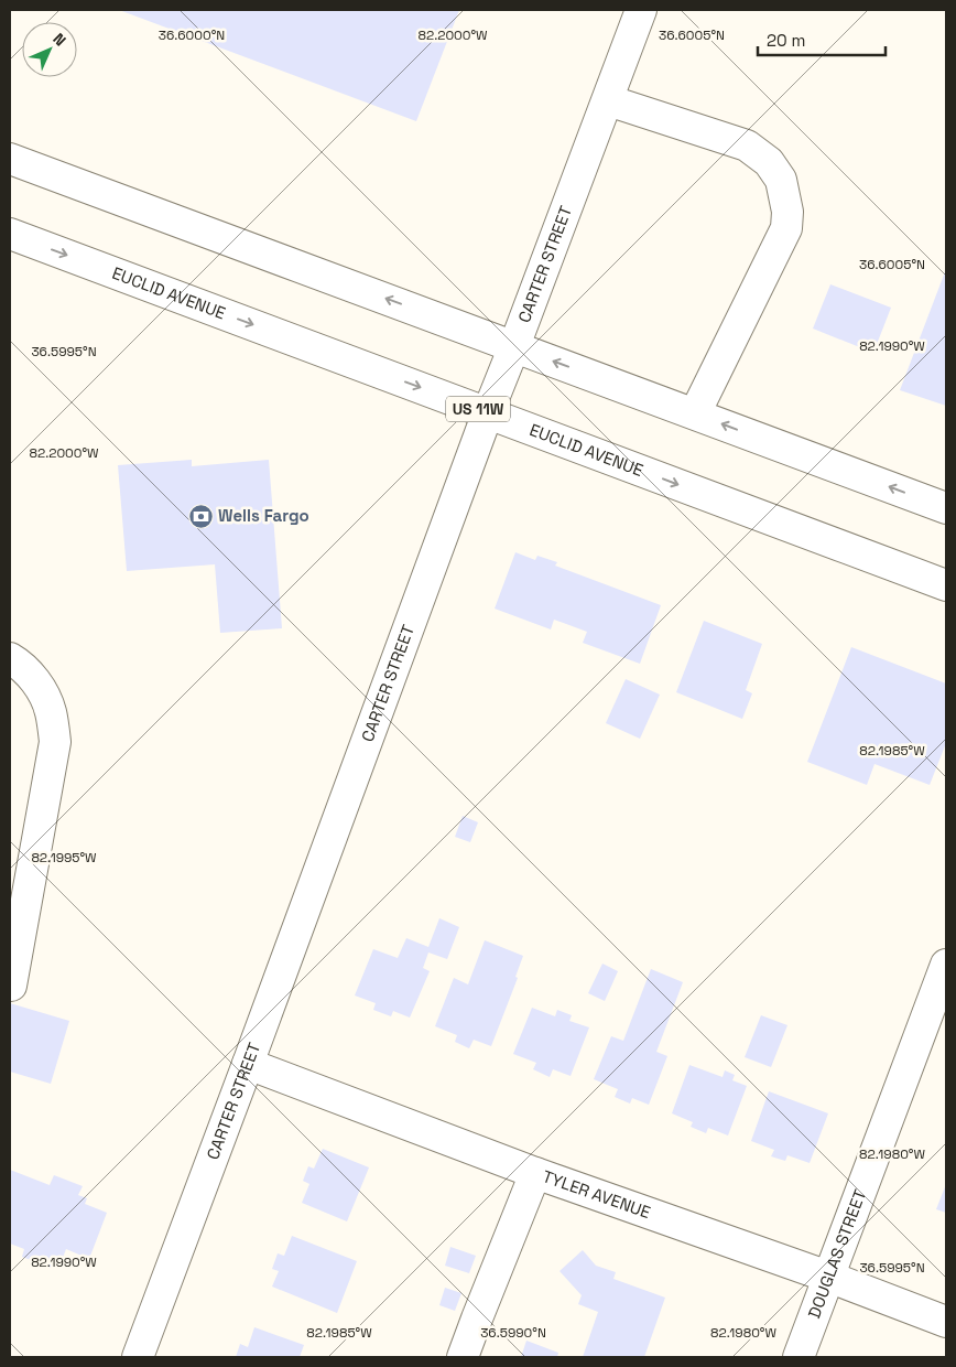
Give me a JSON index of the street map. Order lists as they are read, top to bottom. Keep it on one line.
{"streets":{"main road":["CARTER STREET","EUCLID AVENUE","US 11W","TYLER AVENUE","DOUGLAS STREET"]},"crossings":[["CARTER STREET","EUCLID AVENUE"],["CARTER STREET","TYLER AVENUE"],["TYLER AVENUE","DOUGLAS STREET"]],"places":{"bank":["Wells Fargo"]},"scale_bar":"20 m","north":"top right","coordinates":["36.6000°N","82.2000°W","36.6005°N","82.1990°W","36.5995°N","82.1985°W","82.1995°W","82.1980°W","36.5990°N"]}
